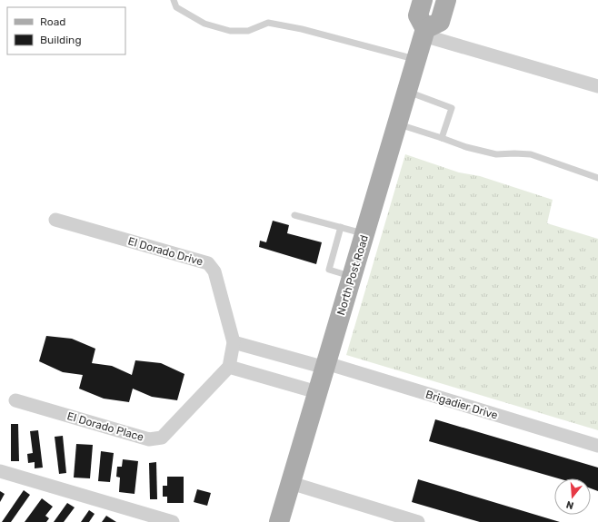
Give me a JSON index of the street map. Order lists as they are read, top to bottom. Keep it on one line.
{"streets":{"main road":["North Post Road"],"street":["El Dorado Drive","Brigadier Drive","El Dorado Place"]},"crossings":[["North Post Road","Brigadier Drive"]],"legend":["Road","Building"],"north":"bottom"}
